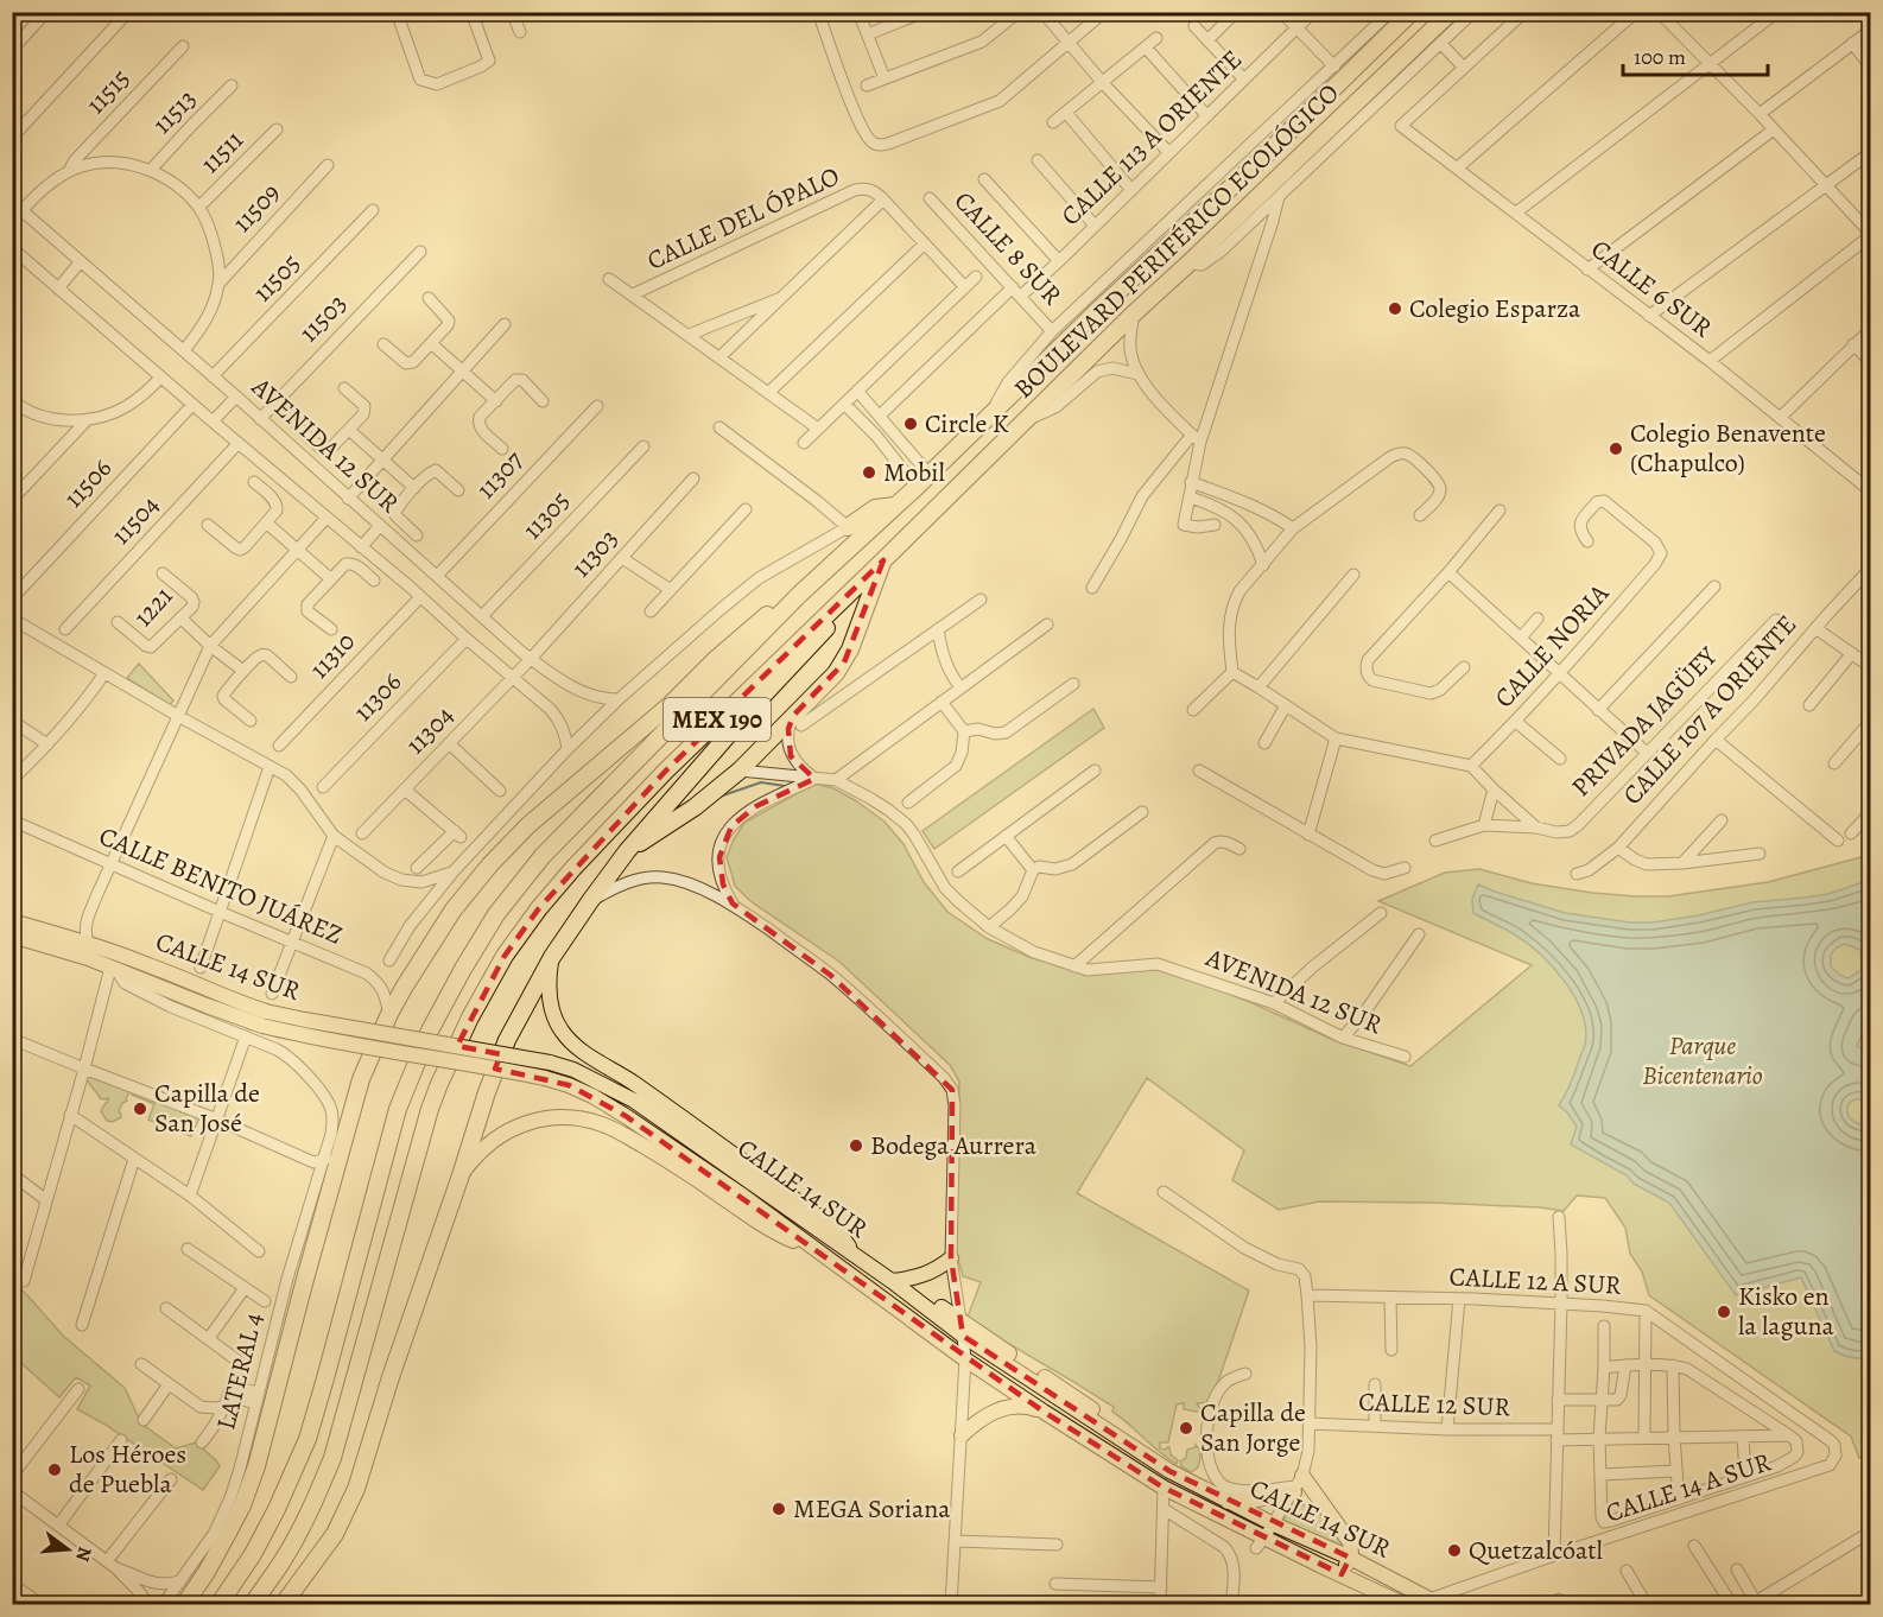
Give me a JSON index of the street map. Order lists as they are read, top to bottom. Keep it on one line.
{"streets":{"highway":["BOULEVARD PERIFÉRICO ECOLÓGICO","MEX 190"],"main road":["CALLE 14 SUR"],"street":["11515","11513","CALLE 113 A ORIENTE","11511","11509","CALLE DEL ÓPALO","CALLE 8 SUR","11505","CALLE 6 SUR","11503","AVENIDA 12 SUR","11307","11506","11305","11504","11303","1221","CALLE NORIA","11310","11306","CALLE 107 A ORIENTE","PRIVADA JAGÜEY","11304","CALLE BENITO JUÁREZ","CALLE 12 A SUR","LATERAL 4","CALLE 12 SUR","CALLE 14 A SUR"]},"crossings":[["CALLE 113 A ORIENTE","CALLE 8 SUR"],["11505","AVENIDA 12 SUR"],["11503","AVENIDA 12 SUR"],["AVENIDA 12 SUR","11307"],["AVENIDA 12 SUR","11506"],["AVENIDA 12 SUR","11305"],["AVENIDA 12 SUR","11504"],["AVENIDA 12 SUR","11303"],["AVENIDA 12 SUR","11310"],["AVENIDA 12 SUR","11306"],["AVENIDA 12 SUR","11304"],["11303","11304"],["CALLE 14 SUR","CALLE 14 A SUR"],["CALLE 12 A SUR","CALLE 14 A SUR"]],"parks":["Parque Bicentenario"],"places":["Colegio Esparza","Circle K","Colegio Benavente (Chapulco)","Mobil","Capilla de San José","Bodega Aurrera","Kisko en la laguna","Capilla de San Jorge","Los Héroes de Puebla","MEGA Soriana","Quetzalcóatl"],"scale_bar":"100 m","north":"right"}
